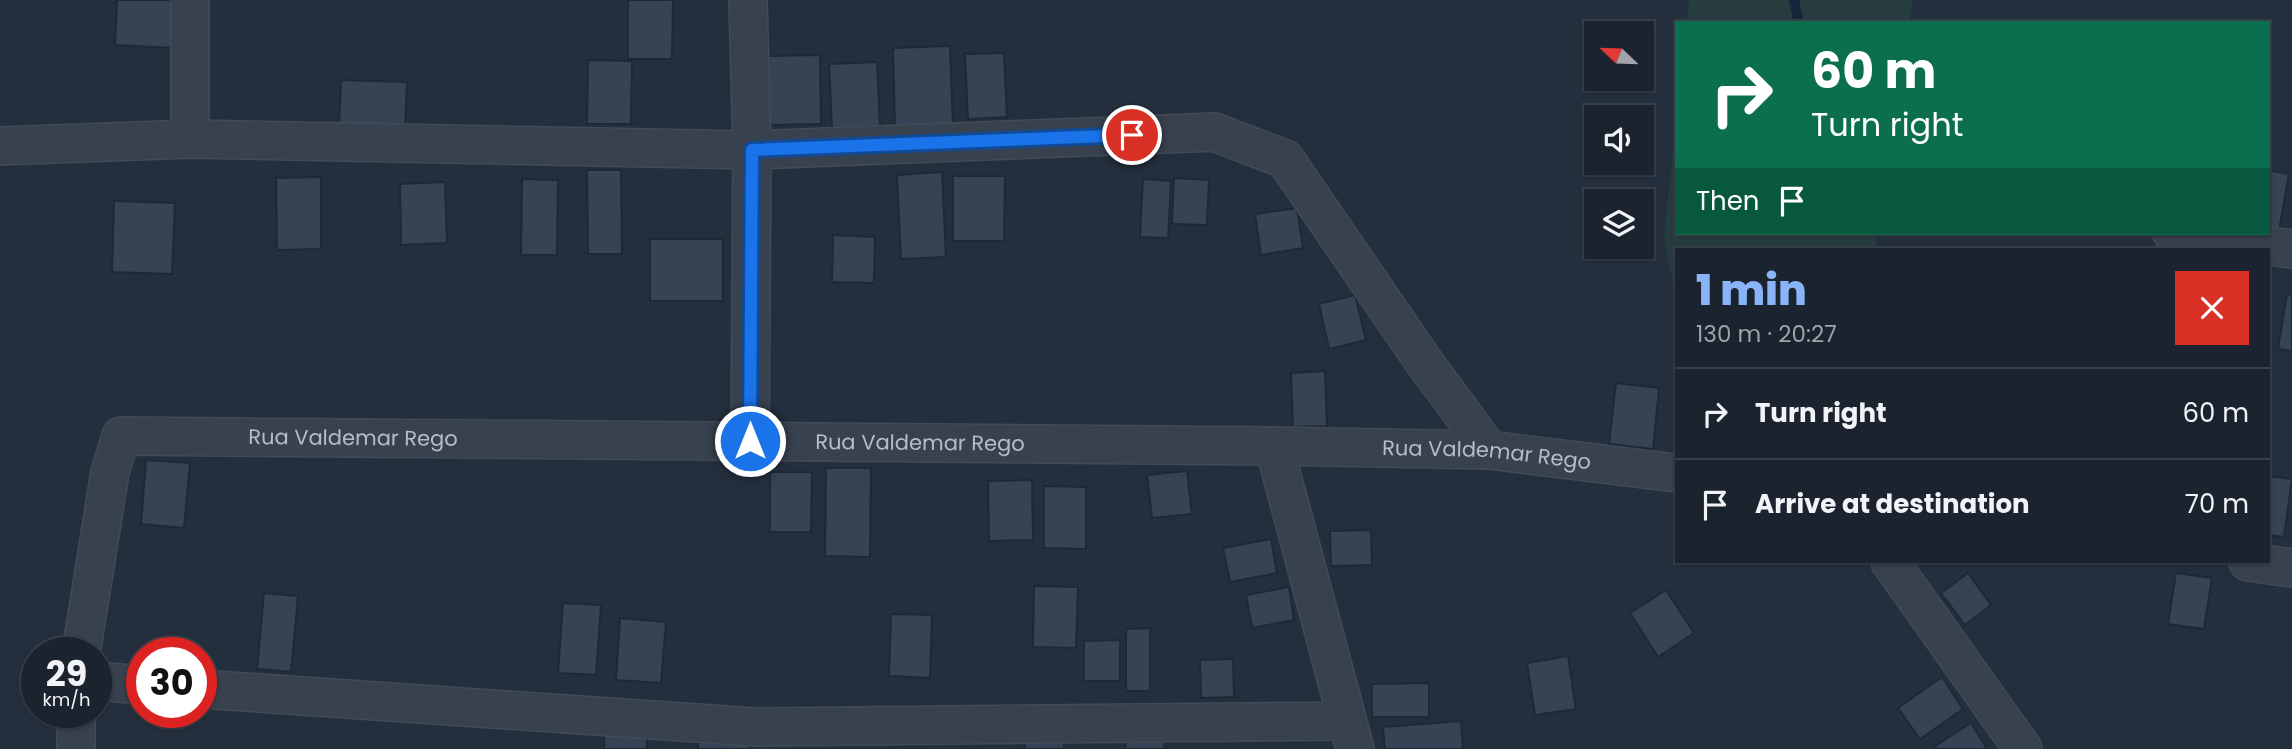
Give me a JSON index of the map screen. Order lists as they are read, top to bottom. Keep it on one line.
{"streets":{"street":["Rua Valdemar Rego"]},"north":"top left","page":{"turn":["60 m","Turn right"],"then":"Then","heading":["1 min","130 m · 20:27"],"list":[{"name":"Turn right","value":"60 m"},{"name":"Arrive at destination","value":"70 m"}],"speed":"29 km/h","limit":"30"}}
